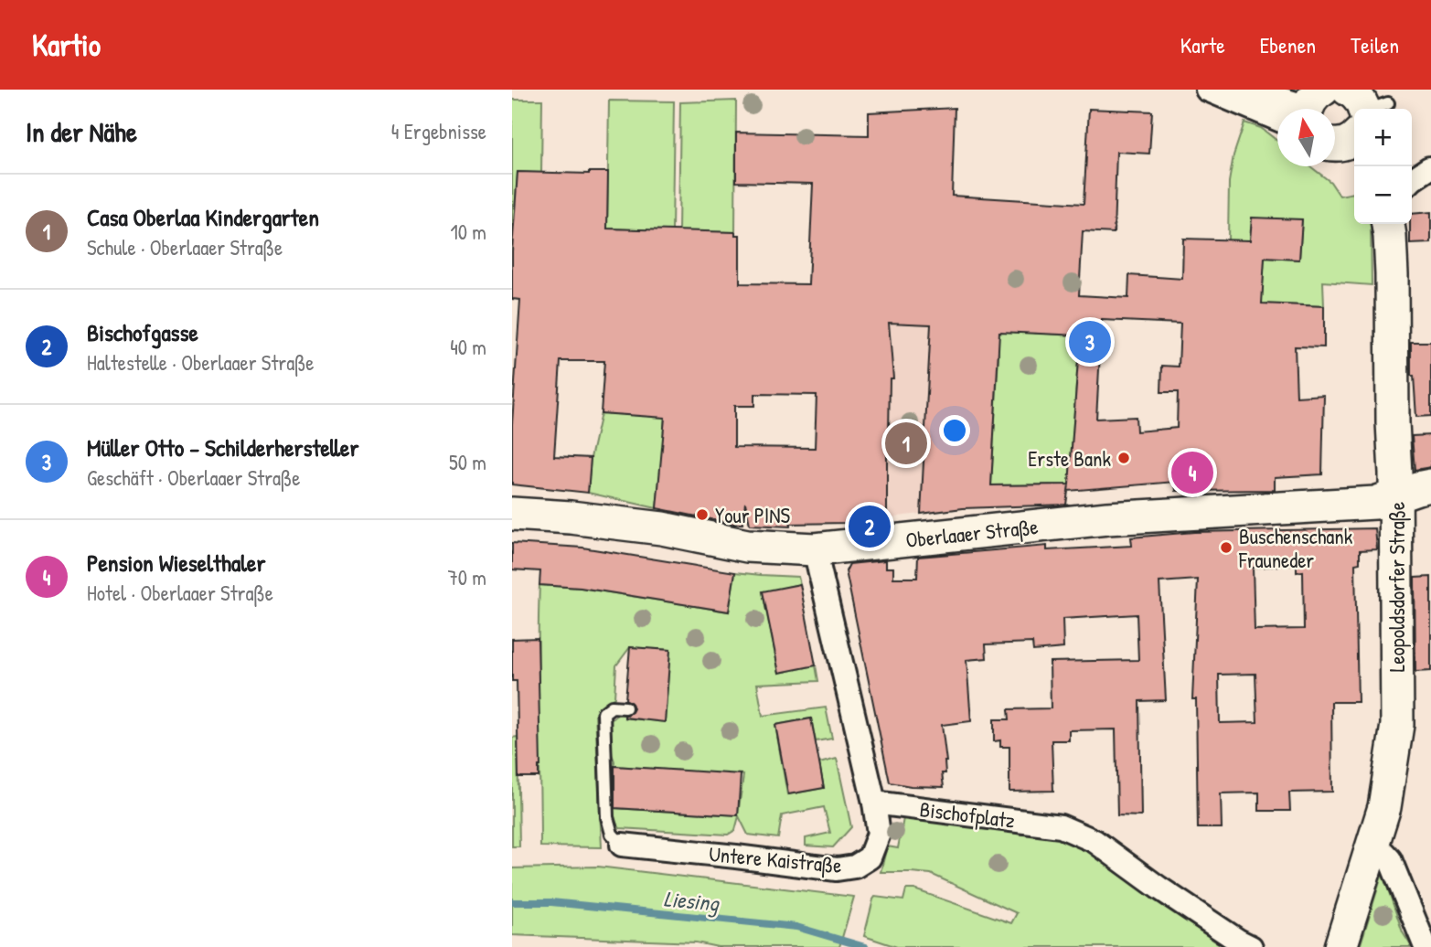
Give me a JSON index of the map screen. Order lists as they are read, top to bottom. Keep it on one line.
{"streets":{"main road":["Oberlaaer Straße","Leopoldsdorfer Straße"],"street":["Bischofplatz","Untere Kaistraße"]},"crossings":[["Oberlaaer Straße","Leopoldsdorfer Straße"],["Oberlaaer Straße","Untere Kaistraße"],["Bischofplatz","Untere Kaistraße"]],"water":["Liesing"],"places":["Erste Bank","Your PINS","Buschenschank Frauneder"],"north":"top","page":{"header":"Kartio","nav":["Karte","Ebenen","Teilen"],"heading":["In der Nähe","4 Ergebnisse"],"map_buttons":["+","−"],"list":[{"mark":"1","name":"Casa Oberlaa Kindergarten","note":"Schule · Oberlaaer Straße","value":"10 m"},{"mark":"2","name":"Bischofgasse","note":"Haltestelle · Oberlaaer Straße","value":"40 m"},{"mark":"3","name":"Müller Otto – Schilderhersteller","note":"Geschäft · Oberlaaer Straße","value":"50 m"},{"mark":"4","name":"Pension Wieselthaler","note":"Hotel · Oberlaaer Straße","value":"70 m"}],"pins":["3","1","4","2"]}}
